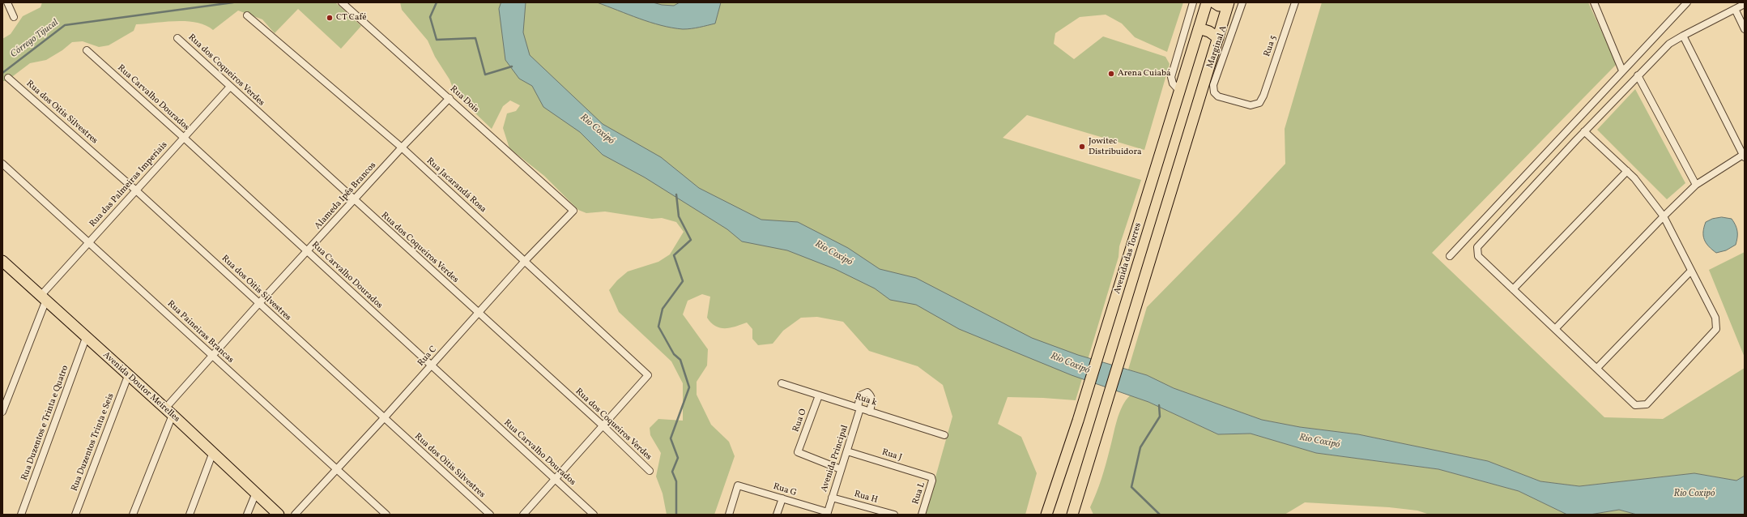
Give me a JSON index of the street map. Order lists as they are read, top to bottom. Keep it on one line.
{"streets":{"main road":["Avenida das Torres","Avenida Doutor Meirelles"],"street":["Rua 5","Marginal A","Rua dos Coqueiros Verdes","Rua Carvalho Dourados","Rua Dois","Rua dos Oitis Silvestres","Rua das Palmeiras Imperiais","Rua Jacarandá Rosa","Alameda Ipês Brancos","Rua Paineiras Brancas","Rua C","Rua k","Rua O","Rua Duzentos e Trinta e Quatro","Rua Duzentos Trinta e Seis","Rua J","Avenida Principal","Rua G","Rua L","Rua H"]},"crossings":[["Rua 5","Marginal A"],["Rua dos Coqueiros Verdes","Rua das Palmeiras Imperiais"],["Rua dos Coqueiros Verdes","Rua Jacarandá Rosa"],["Rua dos Coqueiros Verdes","Alameda Ipês Brancos"],["Rua dos Coqueiros Verdes","Rua C"],["Rua Carvalho Dourados","Rua das Palmeiras Imperiais"],["Rua Carvalho Dourados","Alameda Ipês Brancos"],["Rua Carvalho Dourados","Rua C"],["Rua Dois","Alameda Ipês Brancos"],["Rua Dois","Rua C"],["Rua dos Oitis Silvestres","Rua das Palmeiras Imperiais"],["Rua dos Oitis Silvestres","Alameda Ipês Brancos"],["Rua dos Oitis Silvestres","Rua C"],["Rua das Palmeiras Imperiais","Rua Paineiras Brancas"],["Rua das Palmeiras Imperiais","Avenida Doutor Meirelles"],["Rua Jacarandá Rosa","Alameda Ipês Brancos"],["Rua Jacarandá Rosa","Rua C"],["Alameda Ipês Brancos","Rua Paineiras Brancas"],["Alameda Ipês Brancos","Avenida Doutor Meirelles"],["Rua Paineiras Brancas","Rua C"],["Avenida Doutor Meirelles","Rua Duzentos e Trinta e Quatro"],["Avenida Doutor Meirelles","Rua Duzentos Trinta e Seis"],["Rua k","Rua O"],["Rua k","Avenida Principal"],["Rua O","Avenida Principal"],["Rua J","Avenida Principal"],["Rua J","Rua L"],["Avenida Principal","Rua G"],["Avenida Principal","Rua H"]],"water":["Córrego Tijucal","Rio Coxipó"],"places":["CT Café","Arena Cuiabá","Jowitec Distribuidora"]}
